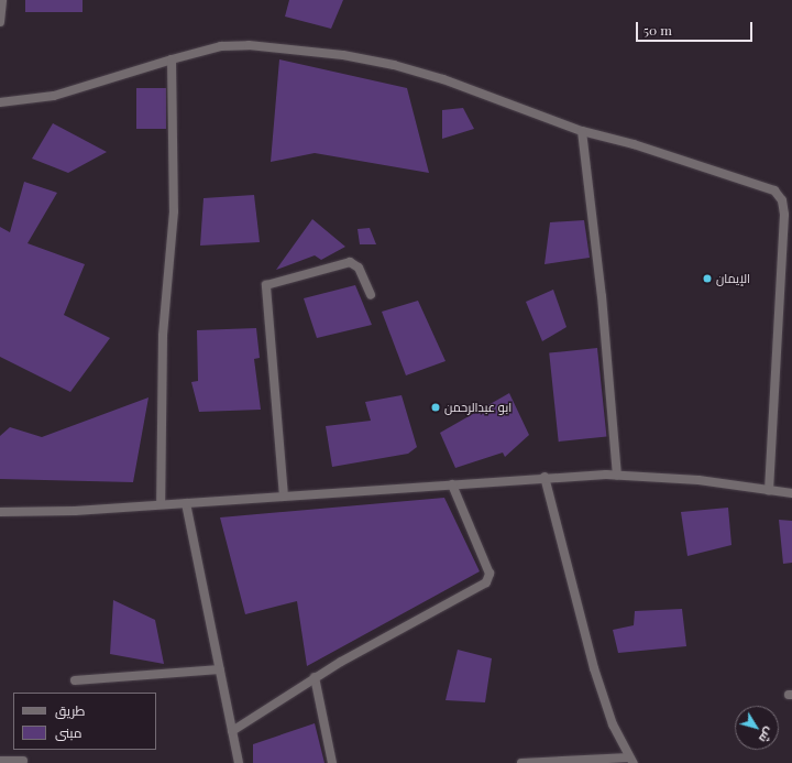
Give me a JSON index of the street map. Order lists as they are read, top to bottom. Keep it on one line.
{"places":["الإيمان","ابو عبدالرحمن"],"legend":["طريق","مبنى"],"scale_bar":"50 m","north":"bottom right"}
